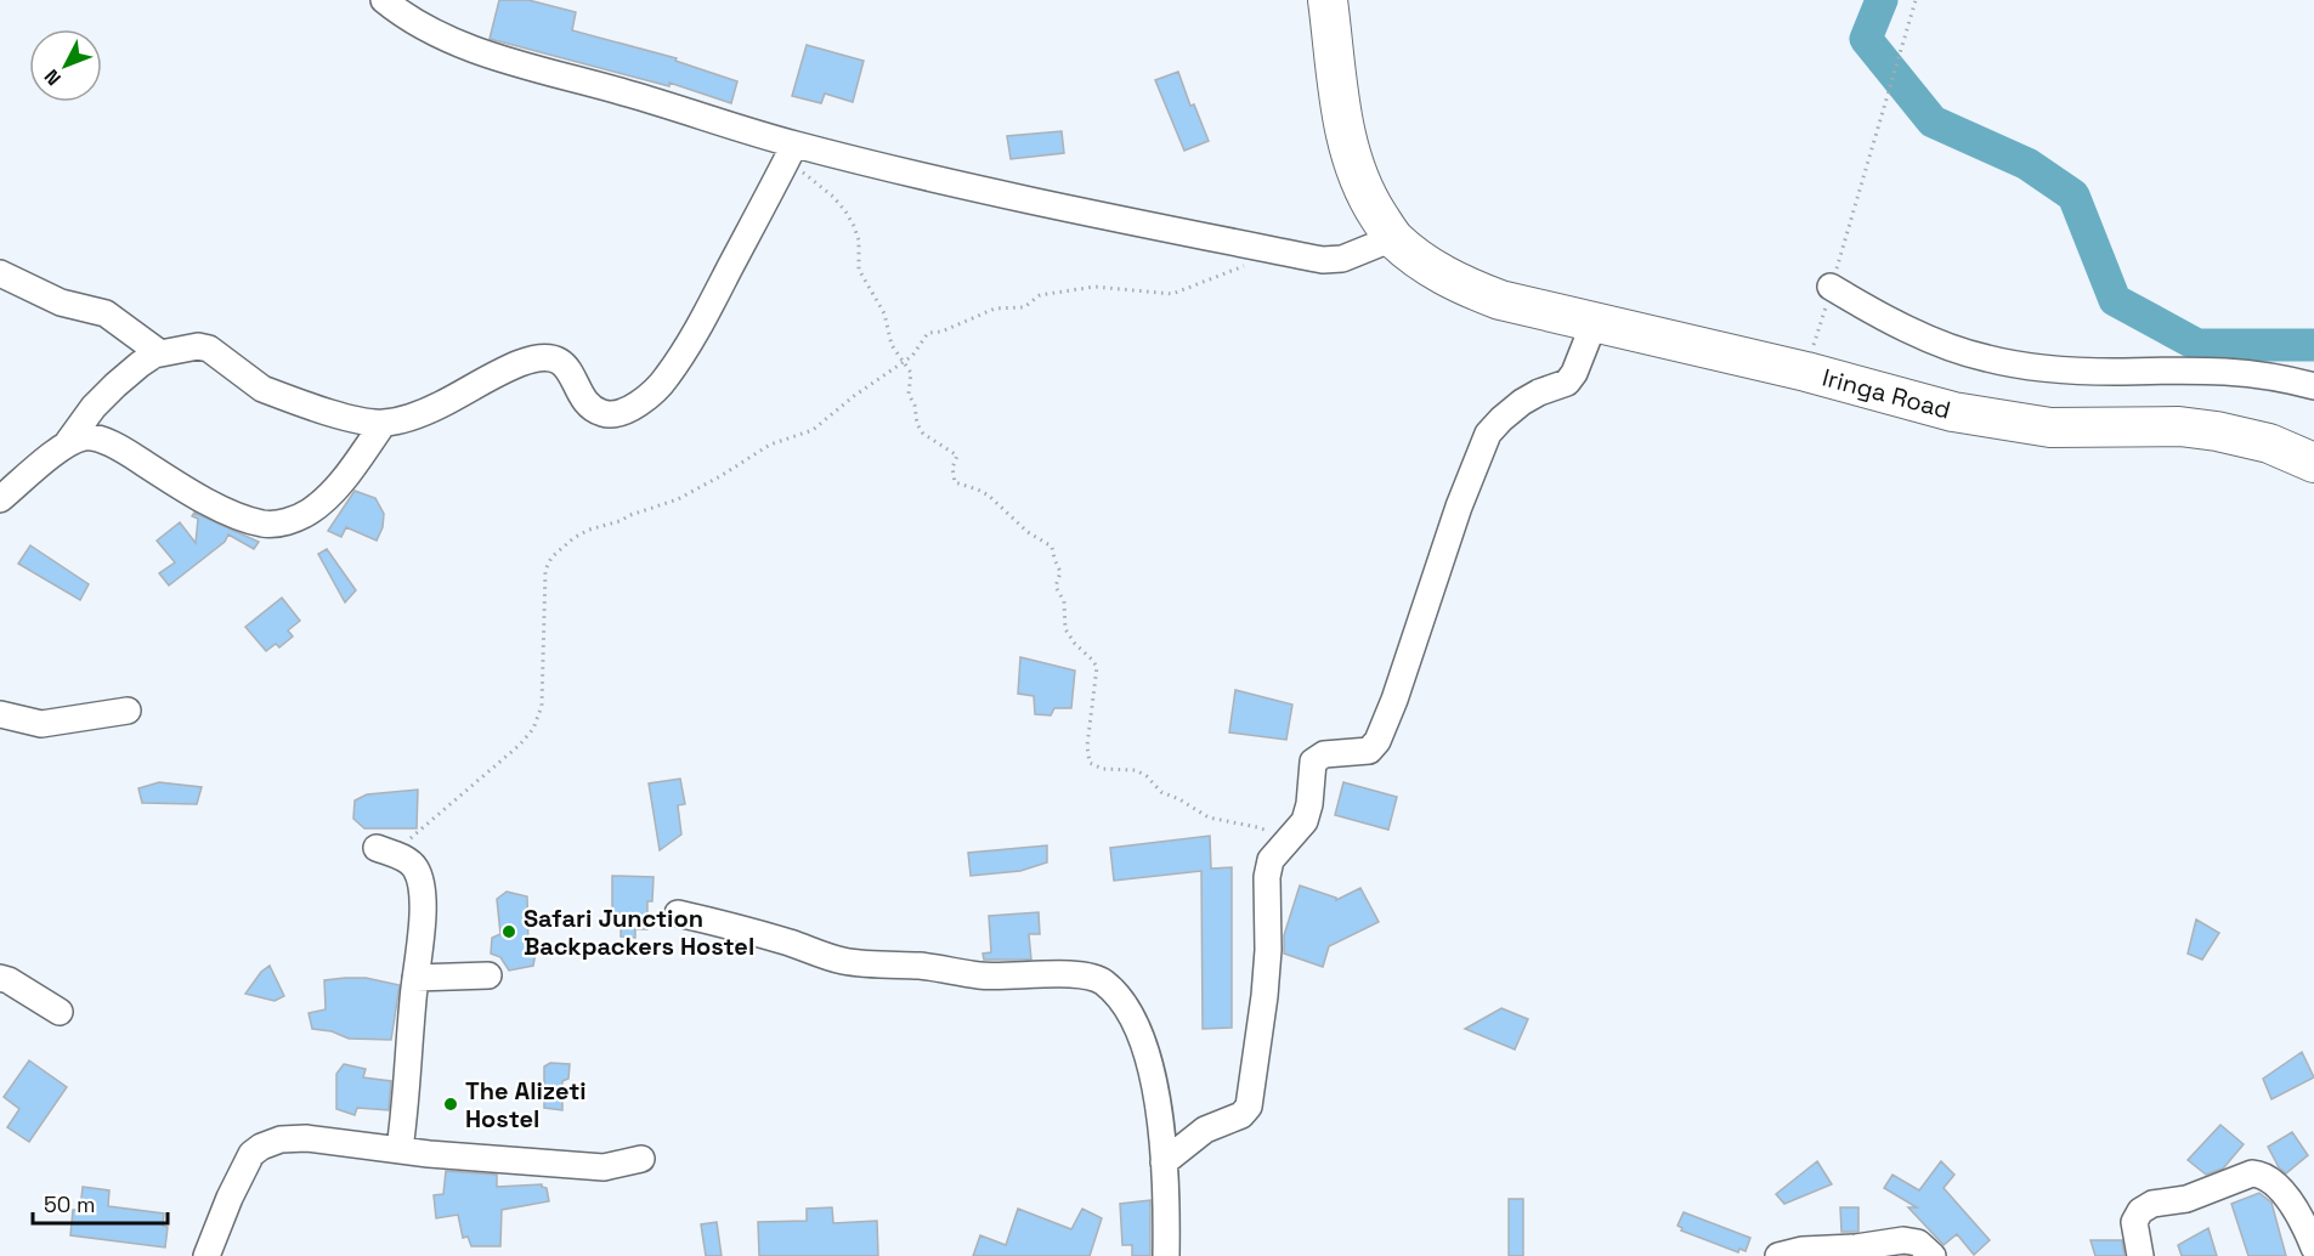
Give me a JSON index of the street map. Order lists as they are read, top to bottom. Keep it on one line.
{"streets":{"highway":["Iringa Road"]},"places":["Safari Junction Backpackers Hostel","The Alizeti Hostel"],"scale_bar":"50 m","north":"bottom left"}
